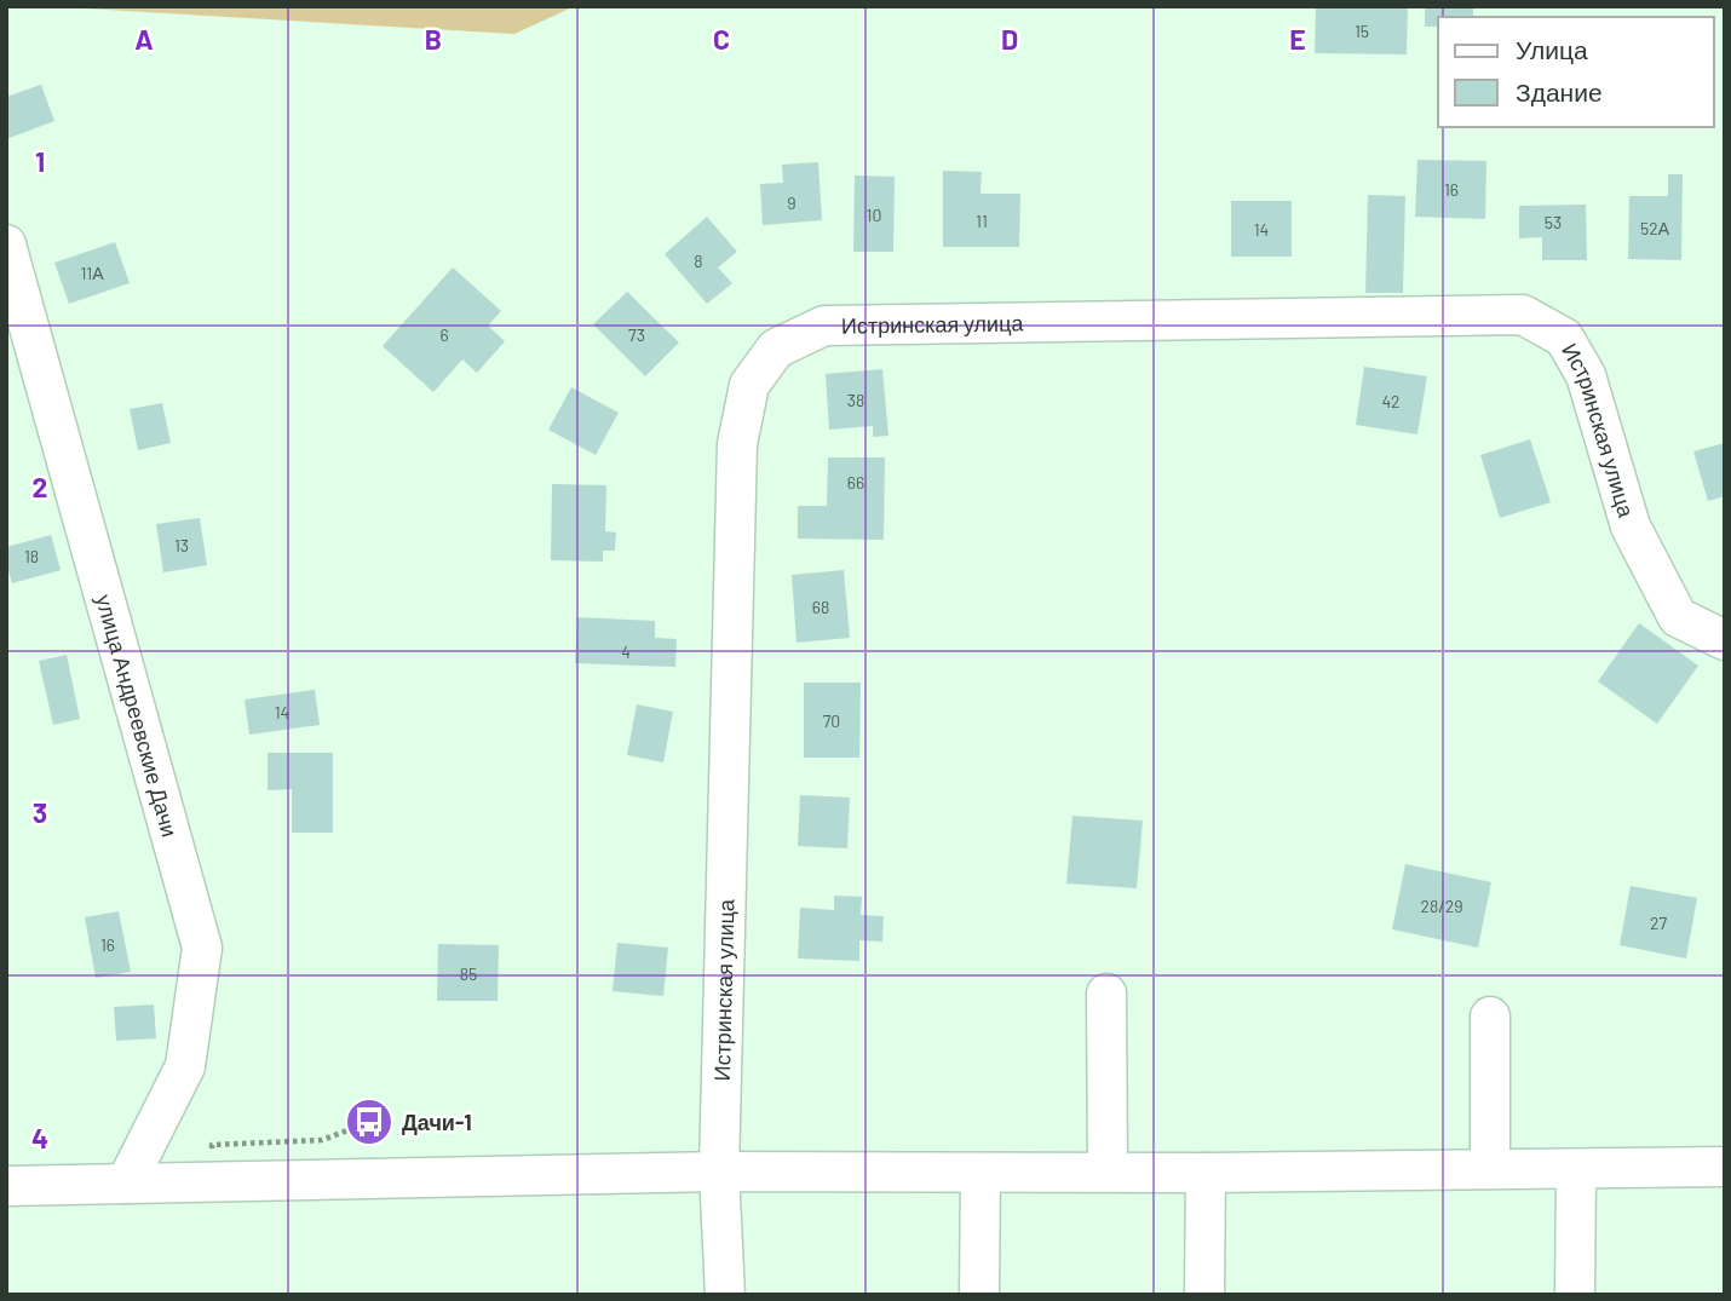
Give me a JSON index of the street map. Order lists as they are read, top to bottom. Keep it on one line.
{"streets":{"street":["Истринская улица","улица Андреевские Дачи"]},"places":{"bus stop":["Дачи-1"]},"house_numbers":["15","16","9","10","11","53","52А","14","8","11А","6","73","38","42","66","13","18","68","4","14","70","28/29","27","16","85"],"legend":["Улица","Здание"],"grid":{"columns":["A","B","C","D","E"],"rows":["1","2","3","4"]}}
